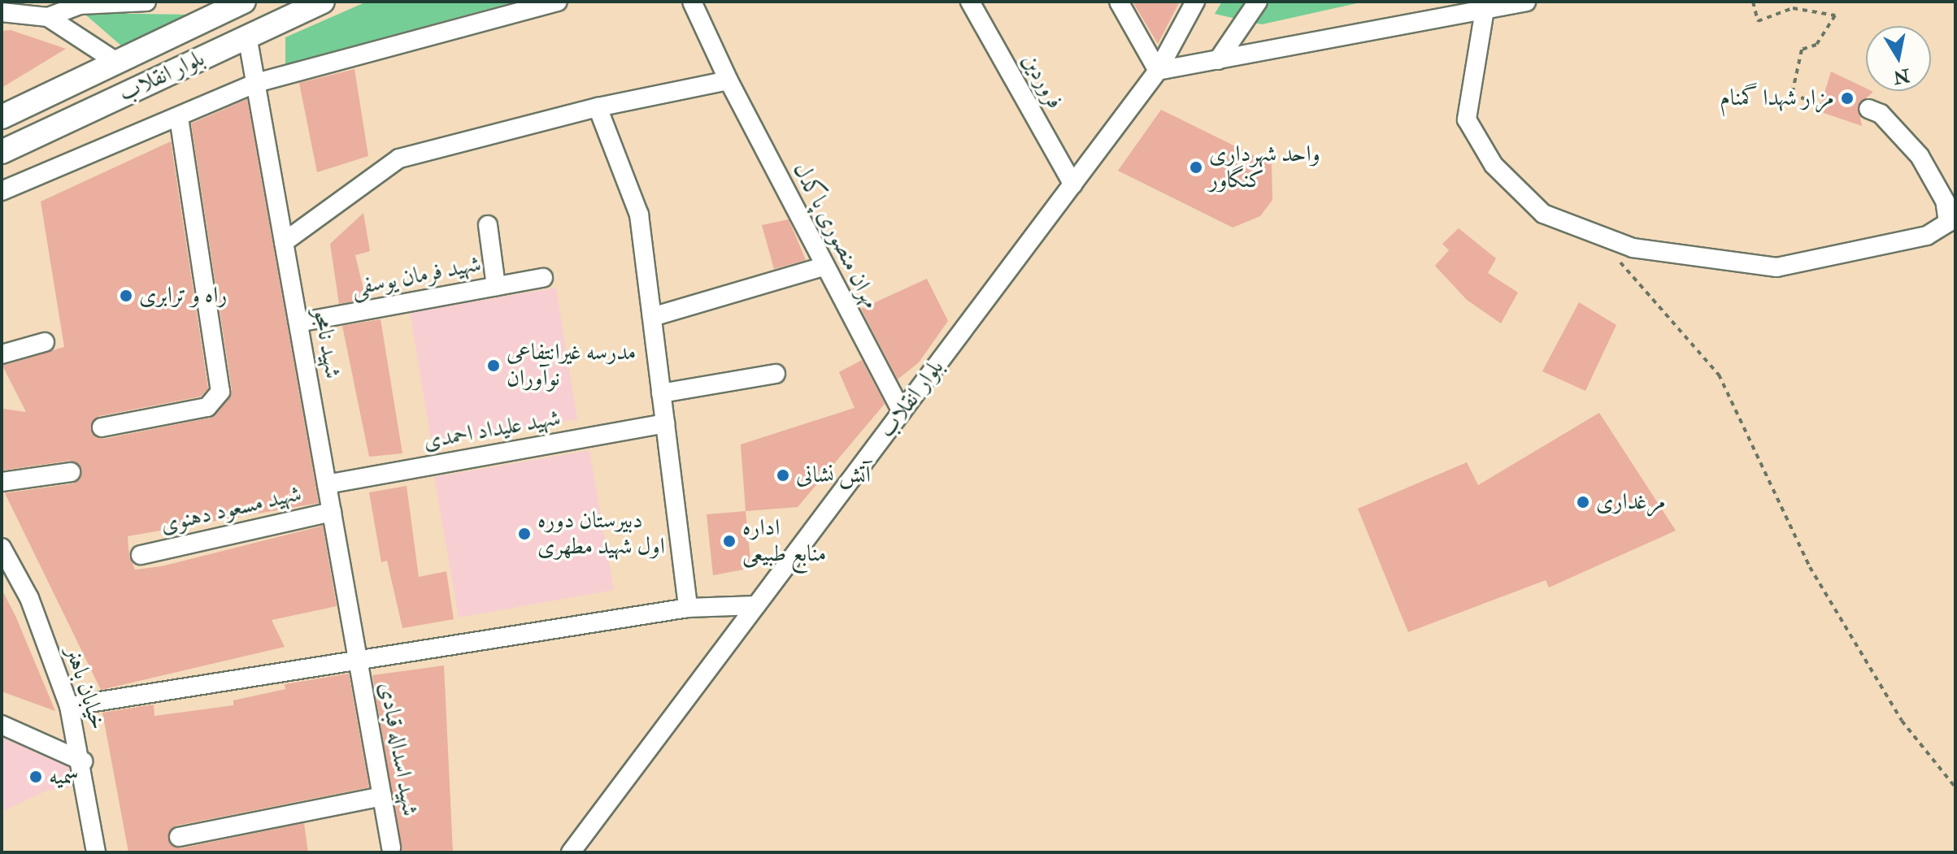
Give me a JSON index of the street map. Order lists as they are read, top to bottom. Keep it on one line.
{"streets":{"main road":["بلوار انقلاب"],"street":["فروردین","مهران منصوری پاکدل","شهید فرمان یوسفی","شهید نامجو","شهید علیداد احمدی","شهید مسعود دهنوی","خیابان باهنر","شهید اسداله قبادی"]},"crossings":[["بلوار انقلاب","فروردین"],["بلوار انقلاب","مهران منصوری پاکدل"],["بلوار انقلاب","شهید نامجو"],["شهید فرمان یوسفی","شهید نامجو"],["شهید نامجو","شهید علیداد احمدی"],["شهید نامجو","شهید مسعود دهنوی"],["شهید نامجو","شهید اسداله قبادی"]],"places":["مزار شهدا گمنام","واحد شهرداری کنگاور","راه و ترابری","مدرسه غیرانتفاعی نوآوران","آتش نشانی","مرغداری","دبیرستان دوره اول شهید مطهری","اداره منابع طبیعی","سمیه"],"north":"bottom"}
